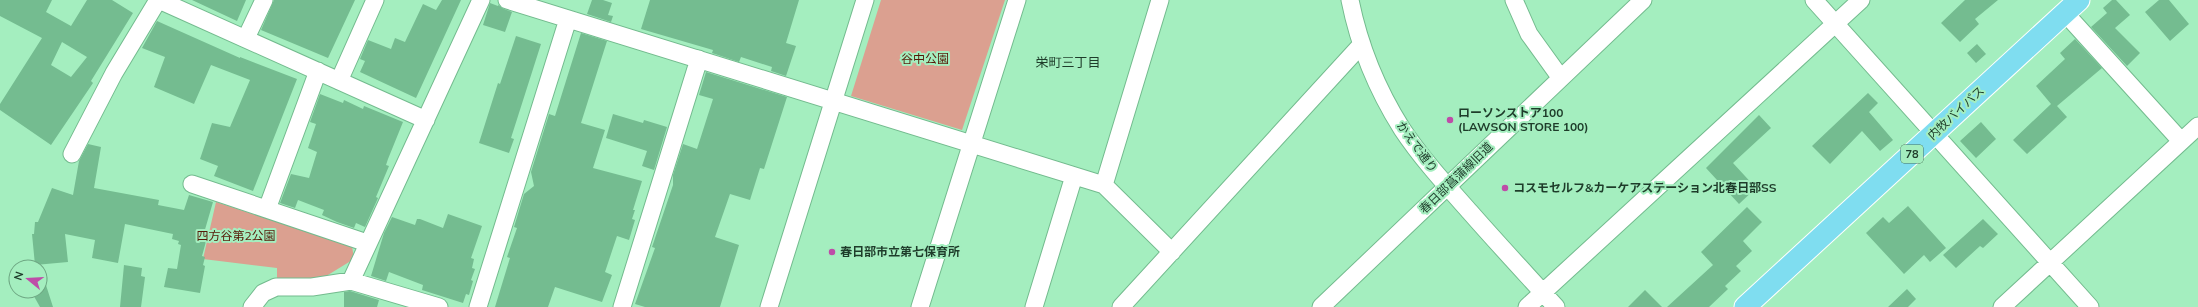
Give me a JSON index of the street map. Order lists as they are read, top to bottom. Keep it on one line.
{"streets":{"main road":["内牧バイパス","78"],"street":["かえで通り","春日部菖蒲線旧道"]},"crossings":[["かえで通り","春日部菖蒲線旧道"]],"districts":["栄町三丁目"],"parks":["谷中公園","四方谷第2公園"],"places":["ローソンストア100 (LAWSON STORE 100)","コスモセルフ&カーケアステーション北春日部SS","春日部市立第七保育所"],"north":"left"}
